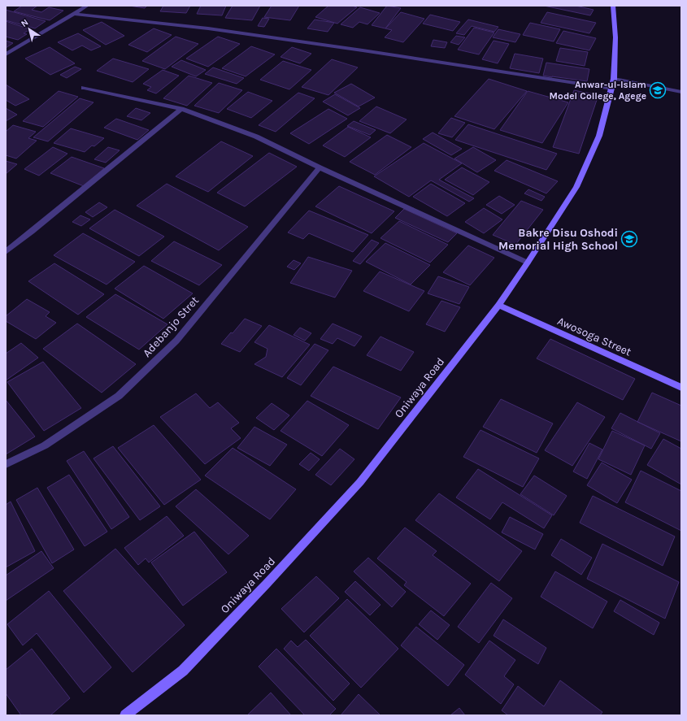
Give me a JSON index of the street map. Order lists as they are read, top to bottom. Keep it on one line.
{"streets":{"main road":["Awosoga Street","Oniwaya Road"],"street":["Adebanjo Stret"]},"crossings":[["Awosoga Street","Oniwaya Road"]],"places":{"school or university":["Anwar-ul-Islam Model College, Agege","Bakre Disu Oshodi Memorial High School"]},"north":"top left"}
